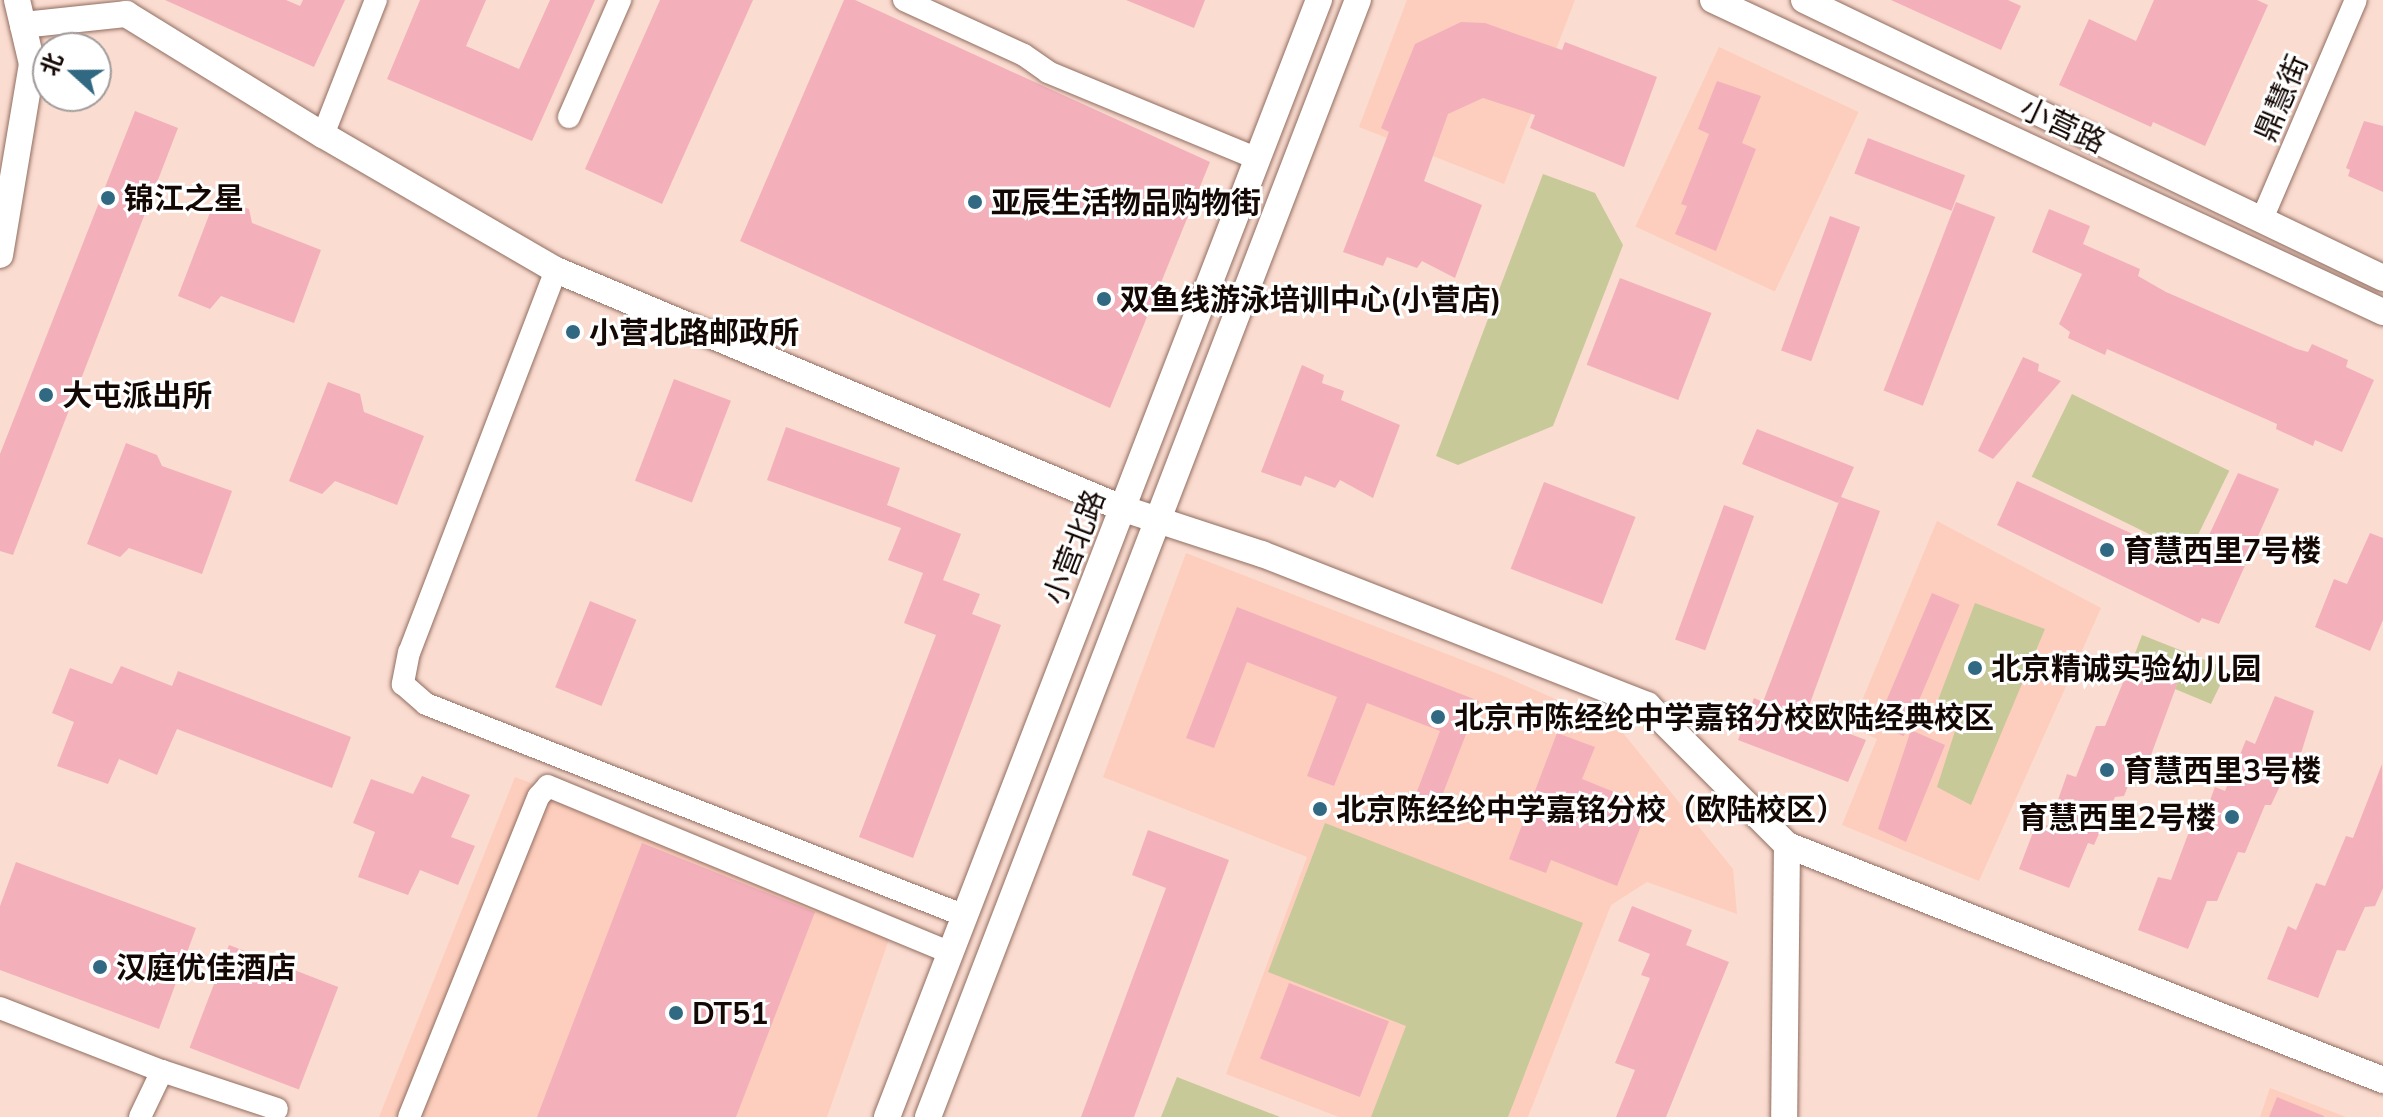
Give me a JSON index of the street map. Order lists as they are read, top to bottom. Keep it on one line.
{"streets":{"street":["鼎慧街","小营路","小营北路"]},"crossings":[["鼎慧街","小营路"]],"places":["锦江之星","亚辰生活物品购物街","双鱼线游泳培训中心(小营店)","小营北路邮政所","大屯派出所","育慧西里7号楼","北京精诚实验幼儿园","北京市陈经纶中学嘉铭分校欧陆经典校区","育慧西里3号楼","北京陈经纶中学嘉铭分校（欧陆校区）","育慧西里2号楼","汉庭优佳酒店","DT51"],"north":"left"}
